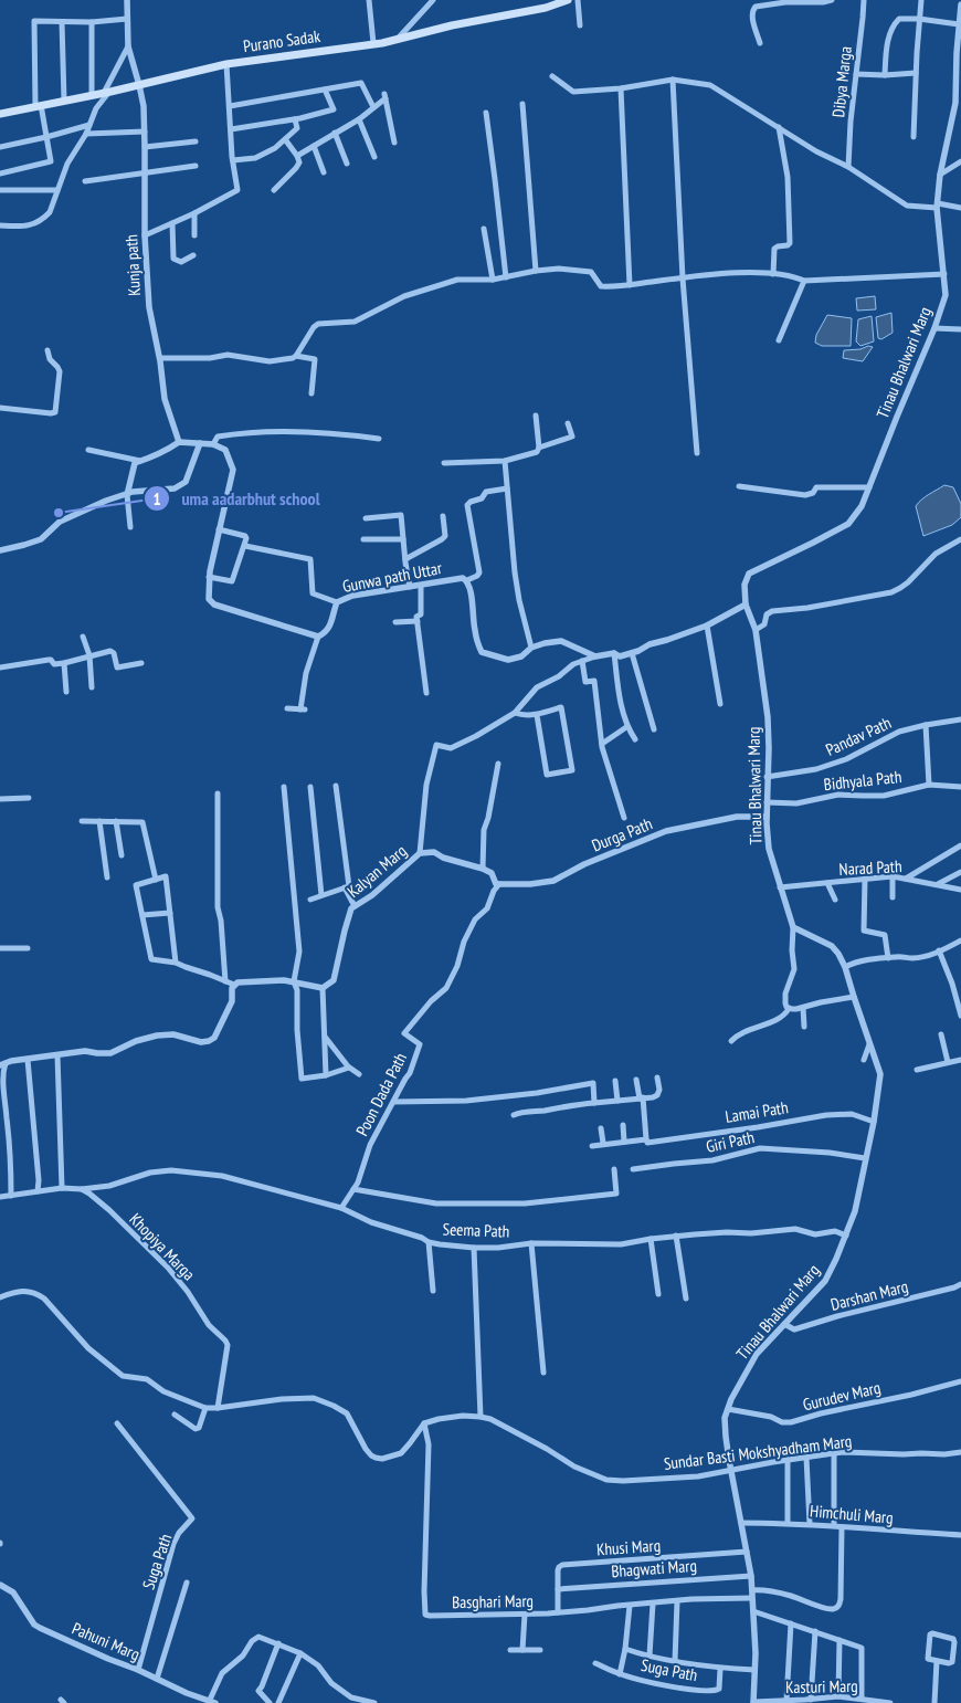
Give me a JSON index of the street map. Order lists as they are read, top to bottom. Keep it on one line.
{"streets":{"main road":["Purano Sadak"],"street":["Dibya Marga","Kunja path","Tinau Bhalwari Marg","Gunwa path Uttar","Pandav Path","Bidhyala Path","Durga Path","Narad Path","Kalyan Marg","Poon Dada Path","Lamai Path","Giri Path","Seema Path","Khopiya Marga","Darshan Marg","Gurudev Marg","Sundar Basti Mokshyadham Marg","Himchuli Marg","Khusi Marg","Suga Path","Bhagwati Marg","Basghari Marg","Pahuni Marg","Kasturi Marg"]},"crossings":[["Purano Sadak","Kunja path"],["Tinau Bhalwari Marg","Pandav Path"],["Tinau Bhalwari Marg","Bidhyala Path"],["Tinau Bhalwari Marg","Durga Path"],["Tinau Bhalwari Marg","Narad Path"],["Tinau Bhalwari Marg","Lamai Path"],["Tinau Bhalwari Marg","Giri Path"],["Tinau Bhalwari Marg","Seema Path"],["Tinau Bhalwari Marg","Darshan Marg"],["Tinau Bhalwari Marg","Gurudev Marg"],["Tinau Bhalwari Marg","Sundar Basti Mokshyadham Marg"],["Tinau Bhalwari Marg","Himchuli Marg"],["Tinau Bhalwari Marg","Khusi Marg"],["Tinau Bhalwari Marg","Bhagwati Marg"],["Tinau Bhalwari Marg","Basghari Marg"],["Tinau Bhalwari Marg","Kasturi Marg"],["Durga Path","Kalyan Marg"],["Durga Path","Poon Dada Path"],["Kalyan Marg","Poon Dada Path"],["Poon Dada Path","Seema Path"],["Seema Path","Khopiya Marga"],["Sundar Basti Mokshyadham Marg","Basghari Marg"],["Himchuli Marg","Basghari Marg"],["Khusi Marg","Bhagwati Marg"],["Khusi Marg","Basghari Marg"],["Suga Path","Pahuni Marg"]],"places":["uma aadarbhut school"]}
